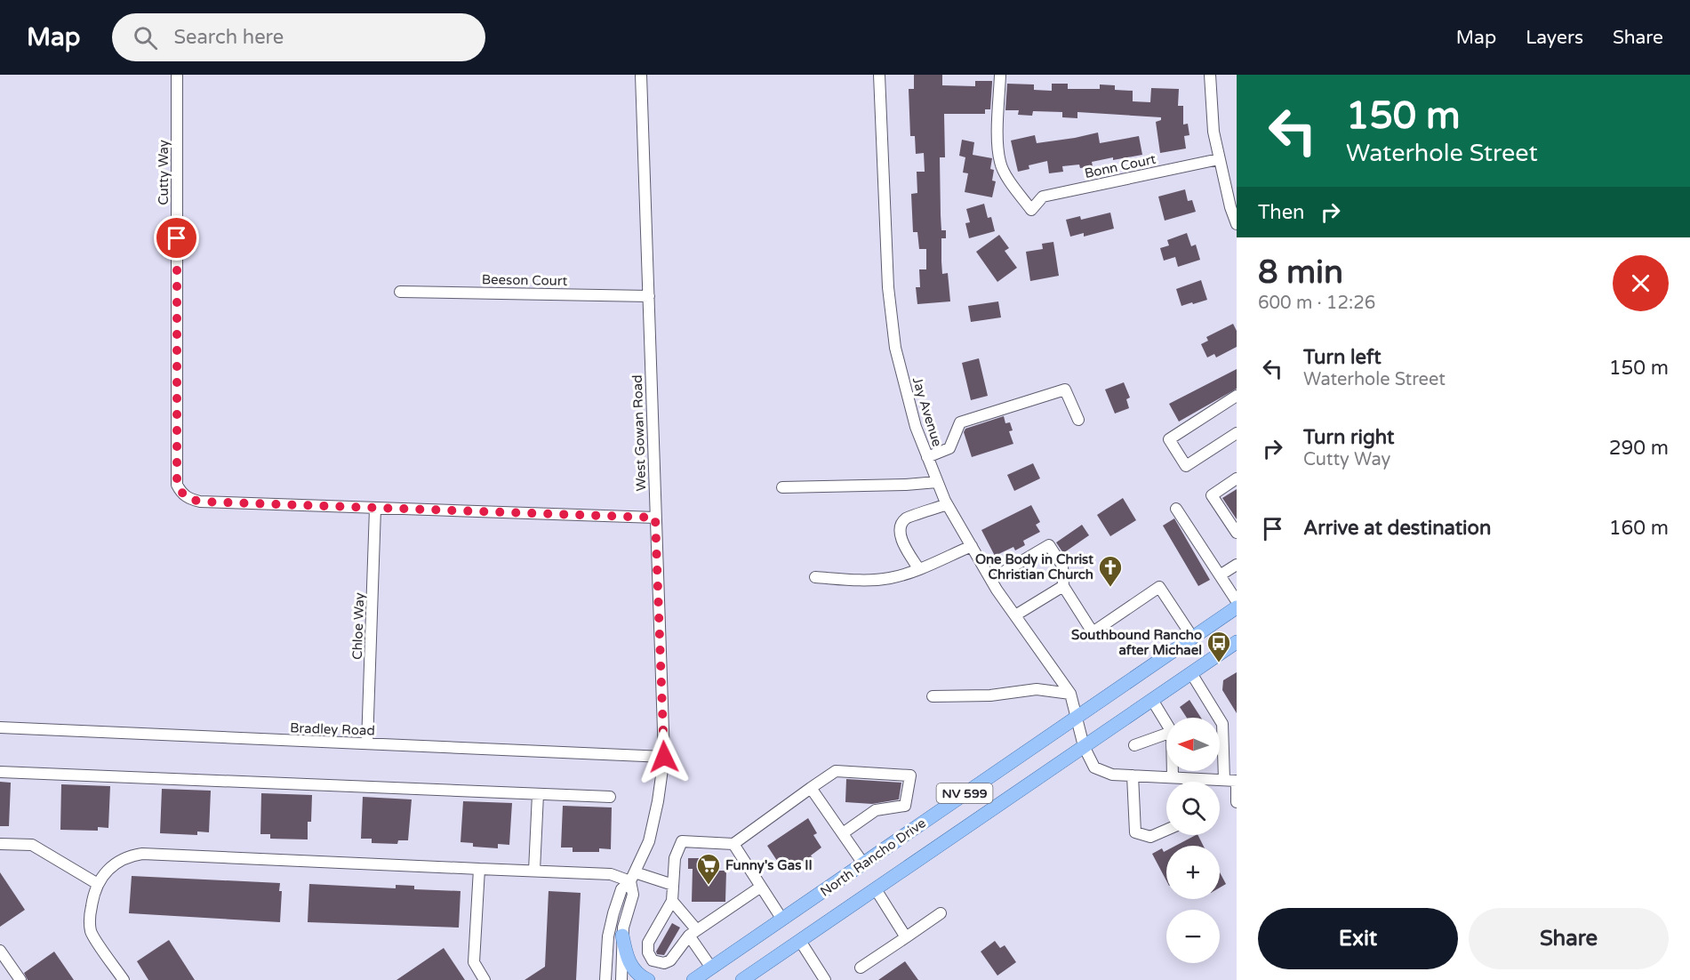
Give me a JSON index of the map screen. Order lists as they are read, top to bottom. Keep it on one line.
{"streets":{"main road":["NV 599","North Rancho Drive"],"street":["Bonn Court","Cutty Way","Beeson Court","Jay Avenue","West Gowan Road","Chloe Way","Bradley Road"]},"crossings":[["Cutty Way","Chloe Way"],["Beeson Court","West Gowan Road"],["Jay Avenue","North Rancho Drive"],["West Gowan Road","Bradley Road"],["Chloe Way","Bradley Road"]],"places":{"church":["One Body in Christ Christian Church"],"bus stop":["Southbound Rancho after Michael"],"supermarket":["Funny's Gas II"]},"north":"left","page":{"header":"Map","search":"Search here","nav":["Map","Layers","Share"],"turn":["150 m","Waterhole Street"],"then":"Then","heading":["8 min","600 m · 12:26"],"list":[{"name":"Turn left","note":"Waterhole Street","value":"150 m"},{"name":"Turn right","note":"Cutty Way","value":"290 m"},{"name":"Arrive at destination","value":"160 m"}],"map_buttons":["+","−"],"buttons":["Exit","Share"]}}
